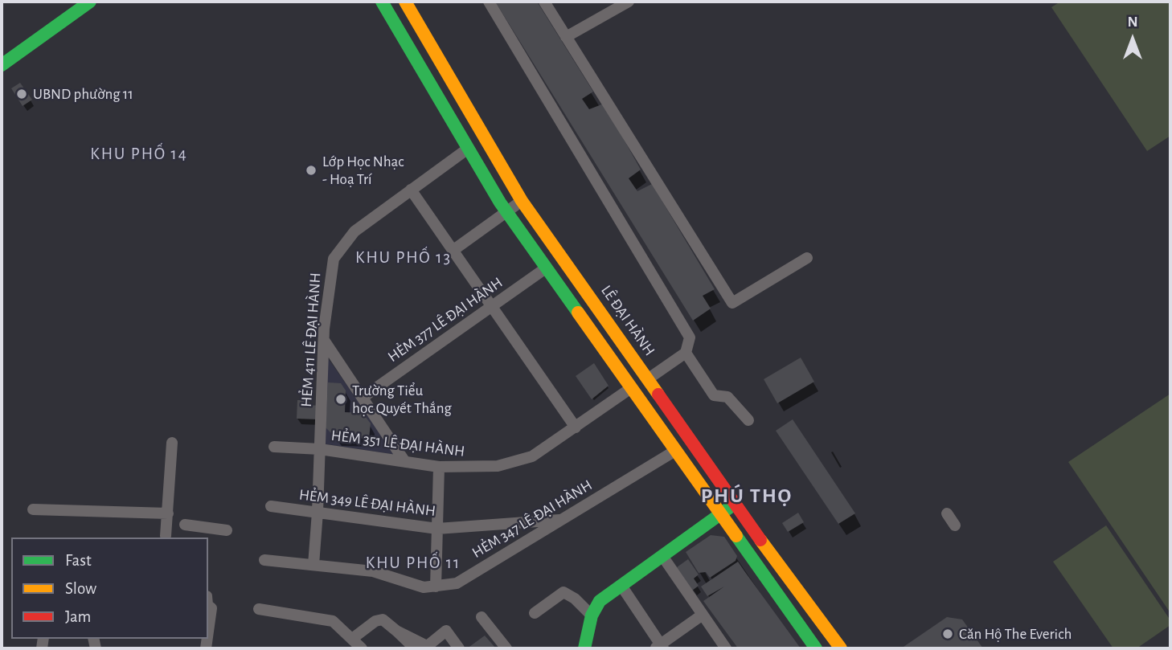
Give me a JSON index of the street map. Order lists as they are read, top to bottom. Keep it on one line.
{"streets":{"main road":["LÊ ĐẠI HÀNH"],"street":["HẺM 377 LÊ ĐẠI HÀNH","HẺM 411 LÊ ĐẠI HÀNH","HẺM 351 LÊ ĐẠI HÀNH","HẺM 349 LÊ ĐẠI HÀNH","HẺM 347 LÊ ĐẠI HÀNH"]},"crossings":[["HẺM 411 LÊ ĐẠI HÀNH","HẺM 351 LÊ ĐẠI HÀNH"],["HẺM 411 LÊ ĐẠI HÀNH","HẺM 349 LÊ ĐẠI HÀNH"],["HẺM 411 LÊ ĐẠI HÀNH","HẺM 347 LÊ ĐẠI HÀNH"],["HẺM 349 LÊ ĐẠI HÀNH","HẺM 347 LÊ ĐẠI HÀNH"]],"districts":["KHU PHỐ 14","KHU PHỐ 13","PHÚ THỌ","KHU PHỐ 11"],"places":["UBND phường 11","Lớp Học Nhạc - Hoạ Trí","Trường Tiểu học Quyết Thắng","Căn Hộ The Everich"],"legend":["Fast","Slow","Jam"],"north":"top"}
